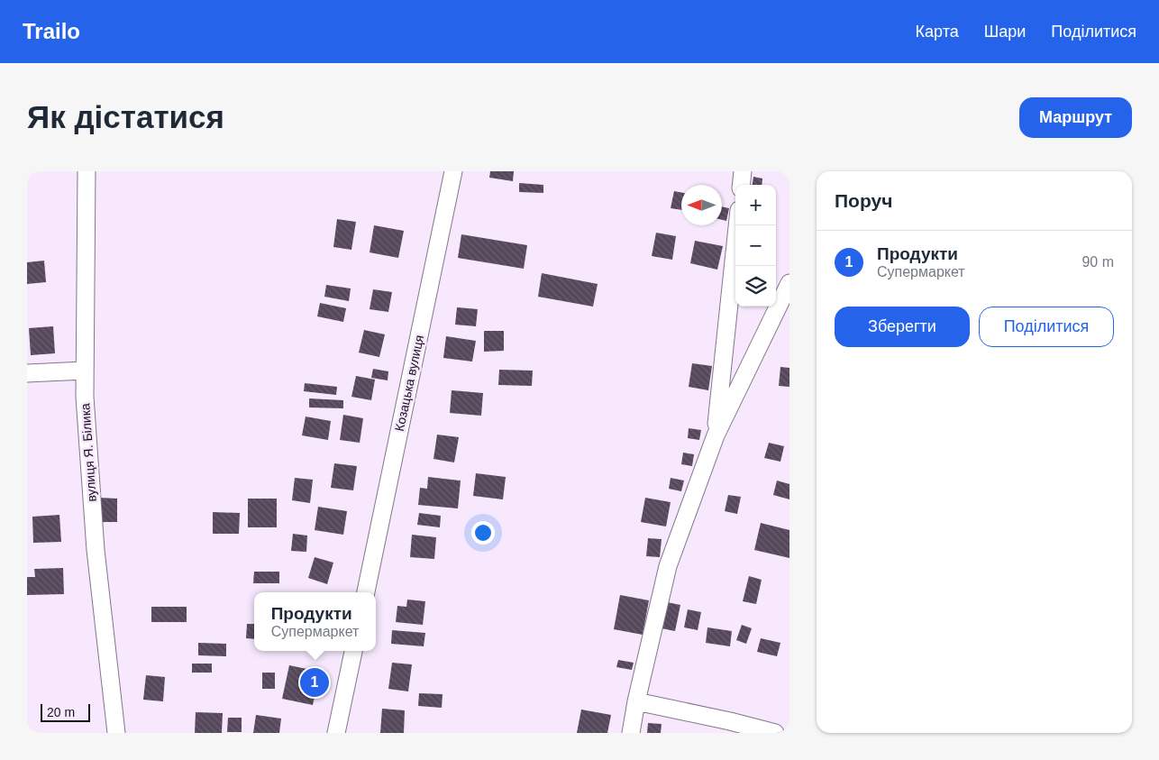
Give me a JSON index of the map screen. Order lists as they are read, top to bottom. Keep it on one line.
{"streets":{"street":["Козацька вулиця","вулиця Я. Білика"]},"scale_bar":"20 m","north":"left","page":{"header":"Trailo","nav":["Карта","Шари","Поділитися"],"buttons":["Маршрут",["Зберегти","Поділитися"]],"title":"Як дістатися","heading":"Поруч","map_buttons":["+","−"],"list":[{"mark":"1","name":"Продукти","note":"Супермаркет","value":"90 m"}],"popup":["Продукти","Супермаркет"],"pins":"1","scale":"20 m"}}
